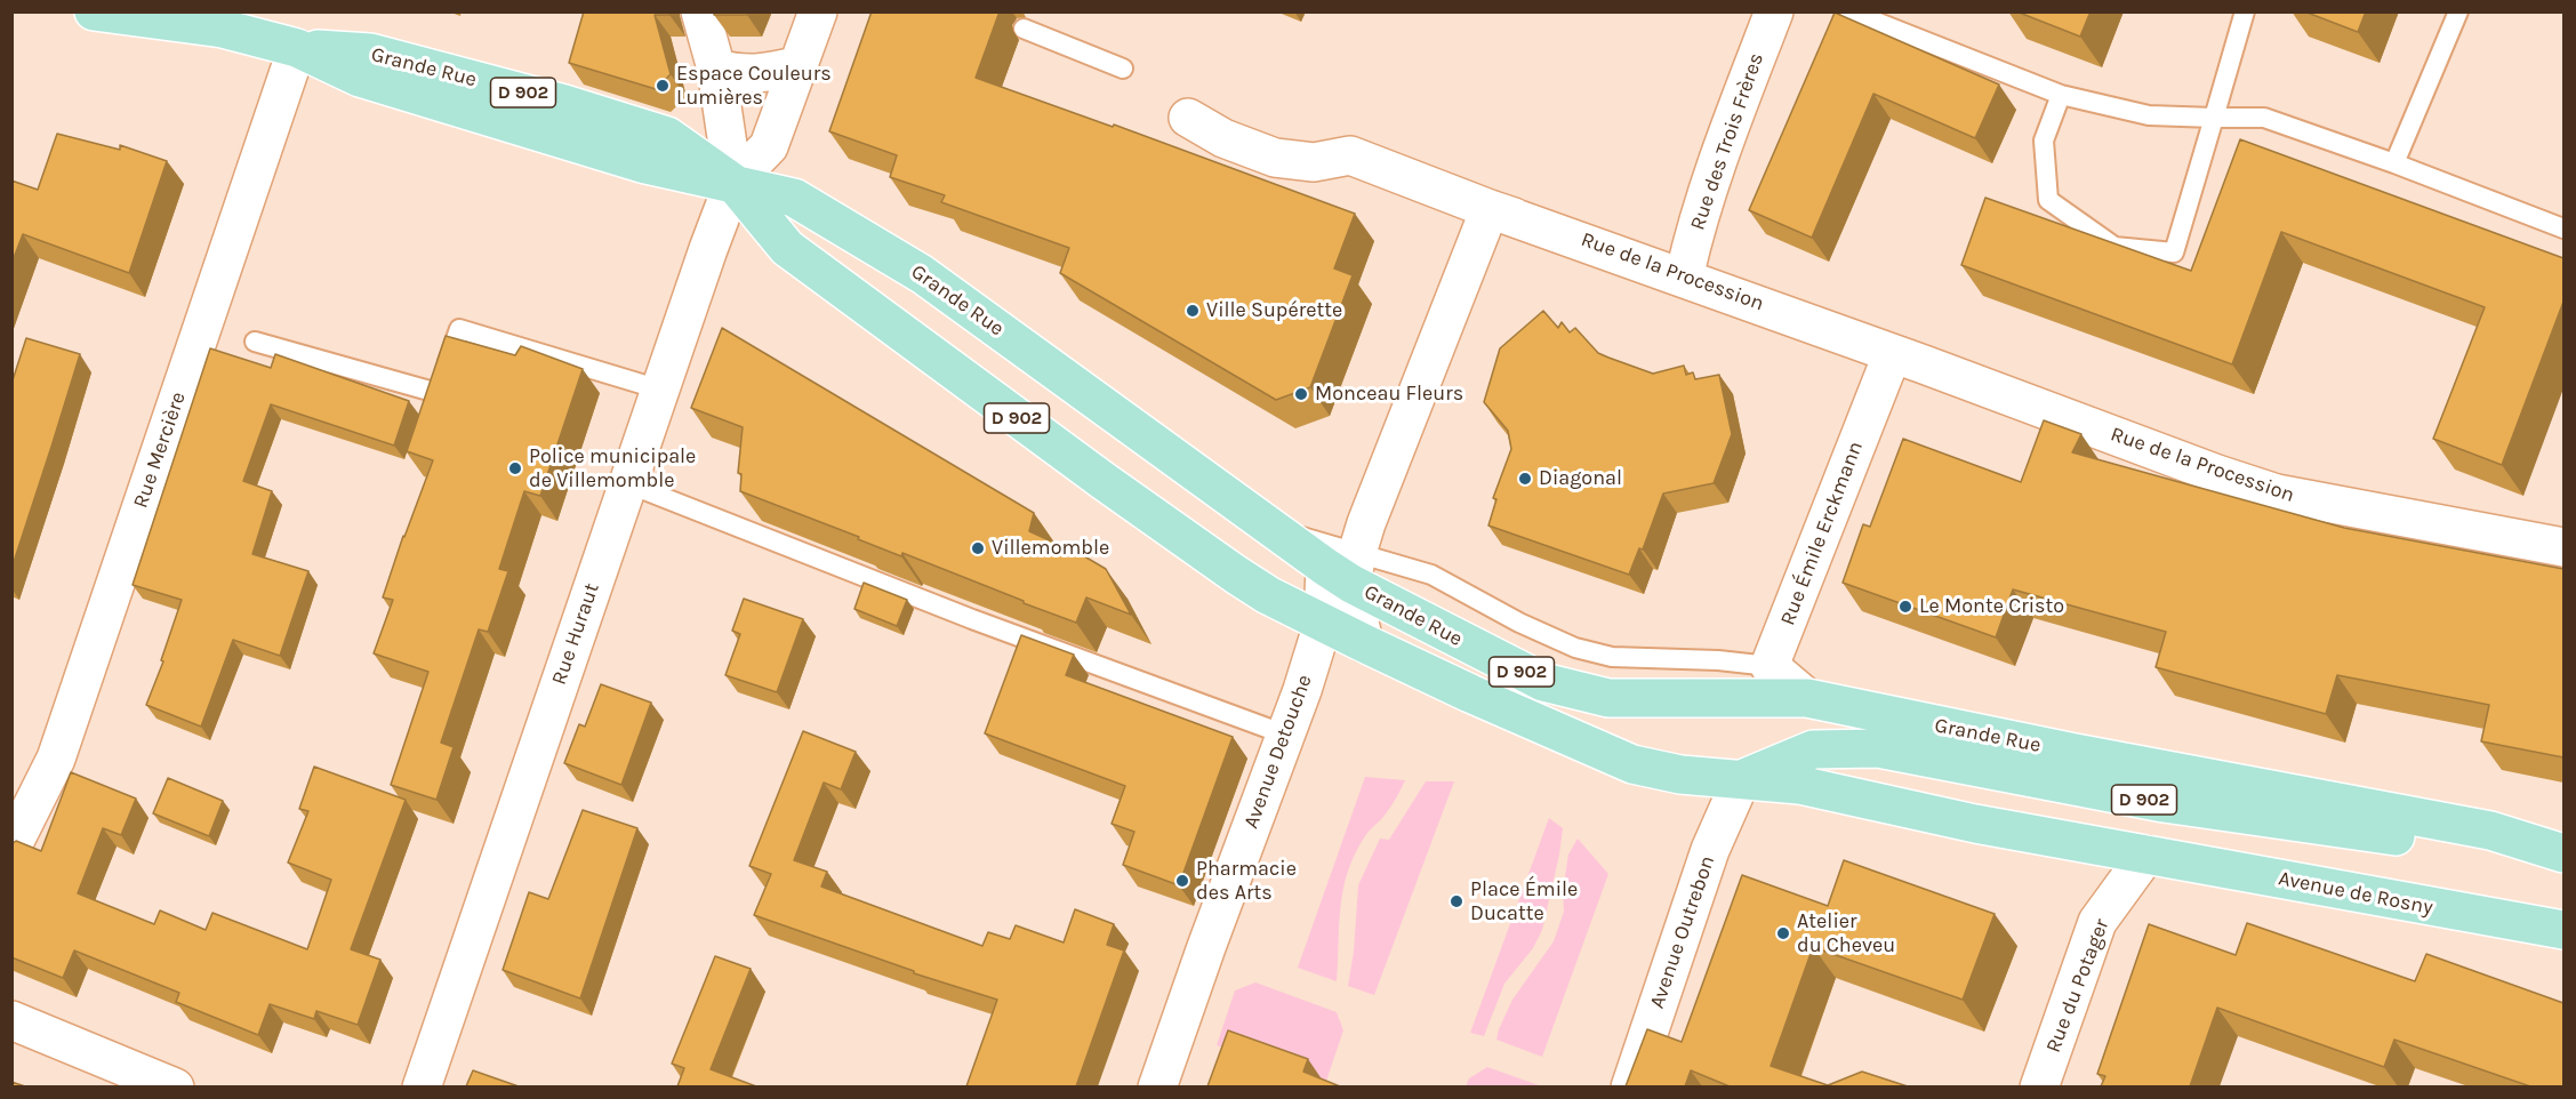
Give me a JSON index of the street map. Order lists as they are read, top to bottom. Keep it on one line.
{"streets":{"main road":["Grande Rue","D 902","Avenue de Rosny"],"street":["Rue des Trois Frères","Rue de la Procession","Rue Mercière","Rue Émile Erckmann","Rue Huraut","Avenue Detouche","Avenue Outrebon","Rue du Potager"]},"crossings":[["Grande Rue","Rue Mercière"],["Grande Rue","Rue Huraut"],["Grande Rue","Avenue Detouche"],["Grande Rue","Avenue de Rosny"],["Grande Rue","Avenue Outrebon"],["Grande Rue","Rue du Potager"],["Rue des Trois Frères","Rue de la Procession"],["Rue de la Procession","Rue Émile Erckmann"],["Avenue de Rosny","Rue du Potager"]],"places":["Espace Couleurs Lumières","Ville Supérette","Monceau Fleurs","Police municipale de Villemomble","Diagonal","Villemomble","Le Monte Cristo","Pharmacie des Arts","Place Émile Ducatte","Atelier du Cheveu"]}
